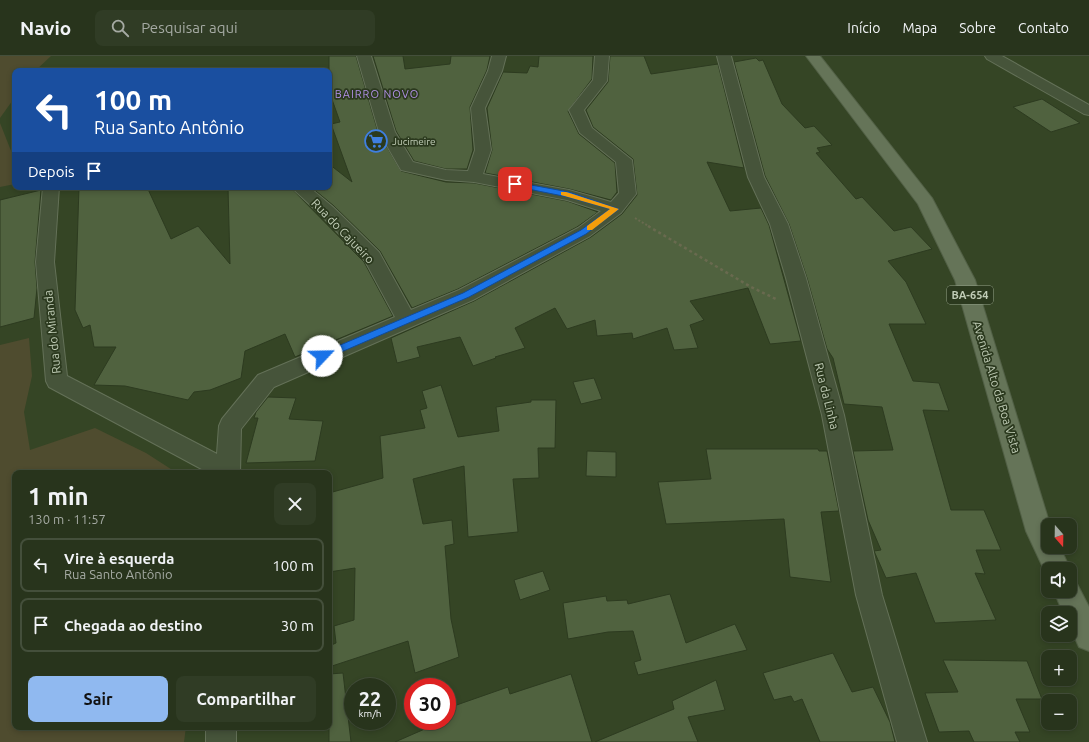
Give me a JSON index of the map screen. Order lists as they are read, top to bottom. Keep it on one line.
{"streets":{"main road":["BA-654","Avenida Alto da Boa Vista"],"street":["Rua do Cajueiro","Rua do Miranda","Rua da Linha"]},"districts":["BAIRRO NOVO"],"places":{"supermarket":["Jucimeire"]},"north":"bottom","page":{"header":"Navio","search":"Pesquisar aqui","nav":["Início","Mapa","Sobre","Contato"],"turn":["100 m","Rua Santo Antônio"],"then":"Depois","heading":["1 min","130 m · 11:57"],"map_buttons":["+","−"],"list":[{"name":"Vire à esquerda","note":"Rua Santo Antônio","value":"100 m"},{"name":"Chegada ao destino","value":"30 m"}],"buttons":["Sair","Compartilhar"],"speed":"22 km/h","limit":"30"}}
